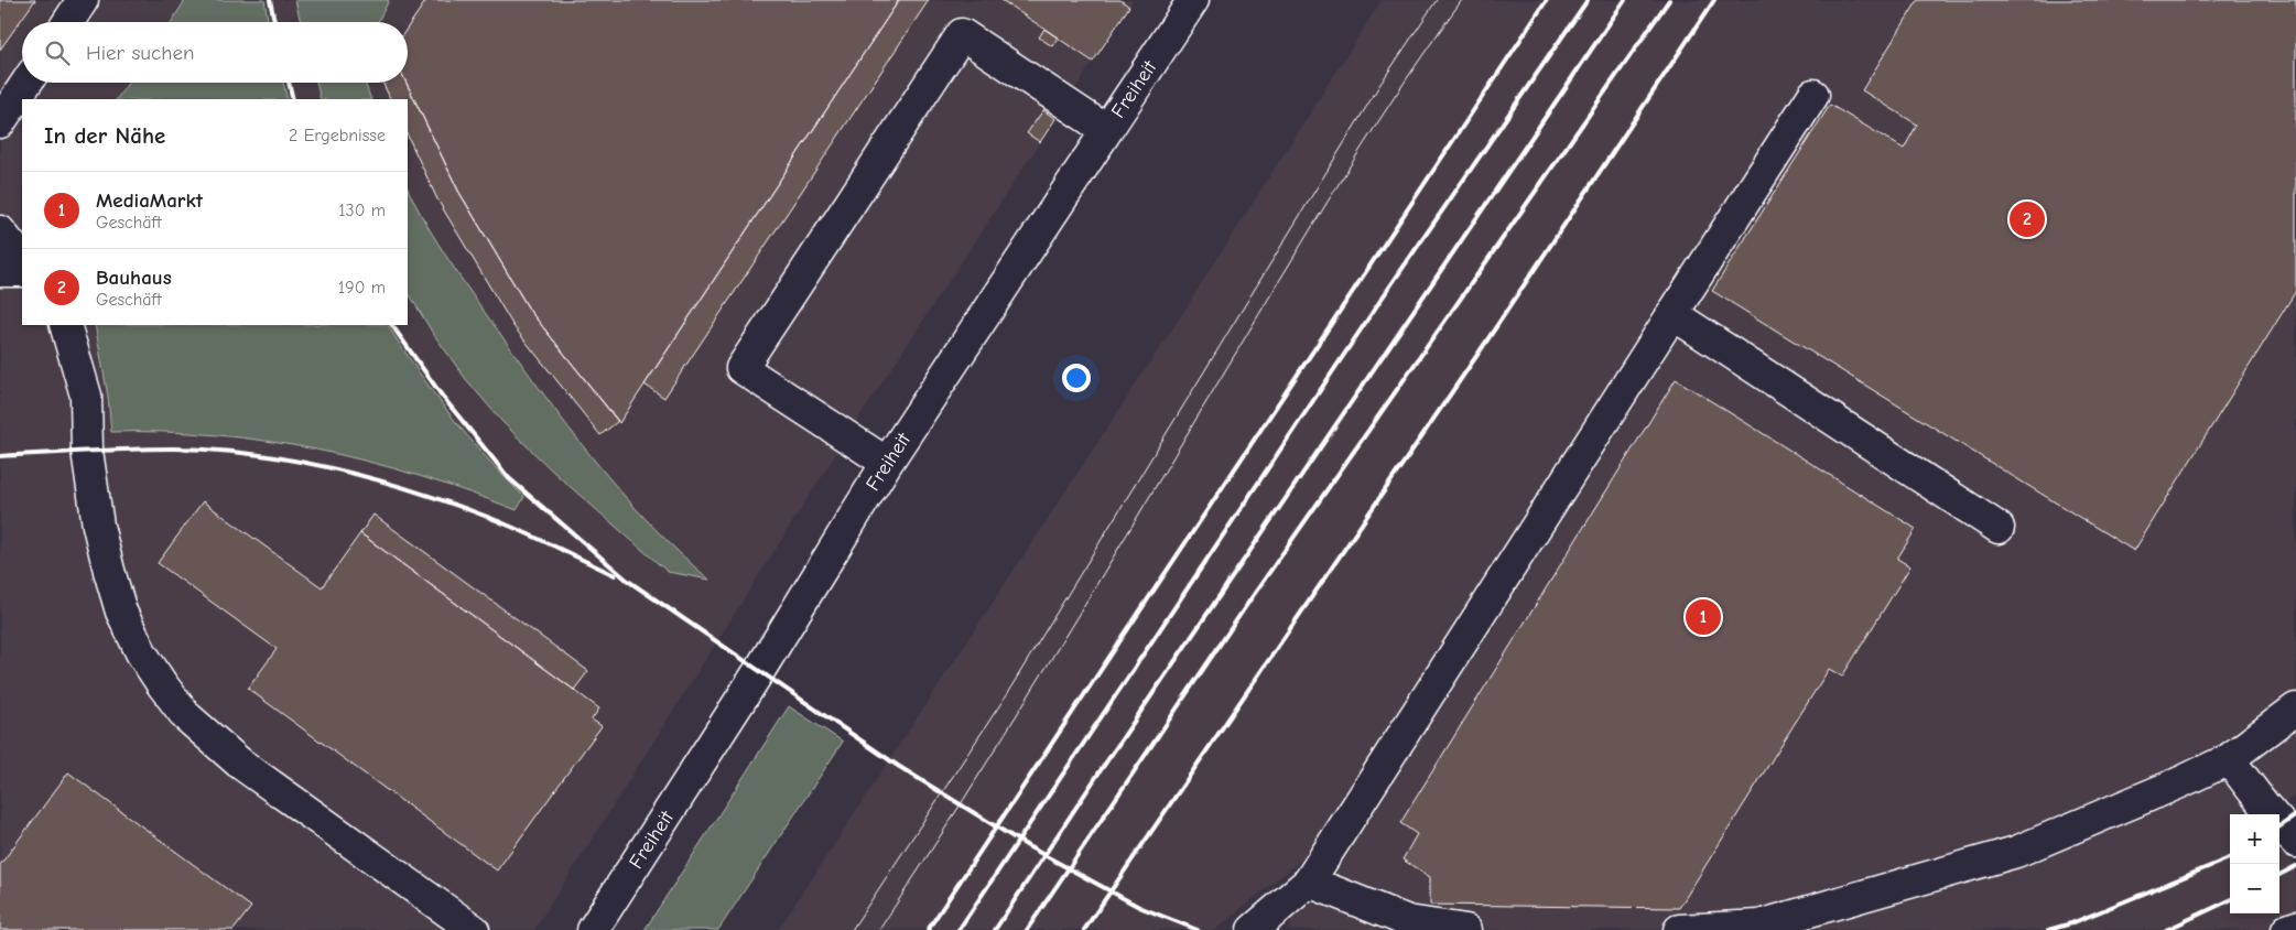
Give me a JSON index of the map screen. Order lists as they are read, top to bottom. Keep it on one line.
{"streets":{"street":["Freiheit"]},"page":{"search":"Hier suchen","heading":["In der Nähe","2 Ergebnisse"],"list":[{"mark":"1","name":"MediaMarkt","note":"Geschäft","value":"130 m"},{"mark":"2","name":"Bauhaus","note":"Geschäft","value":"190 m"}],"pins":["2","1"],"map_buttons":["+","−"]}}
